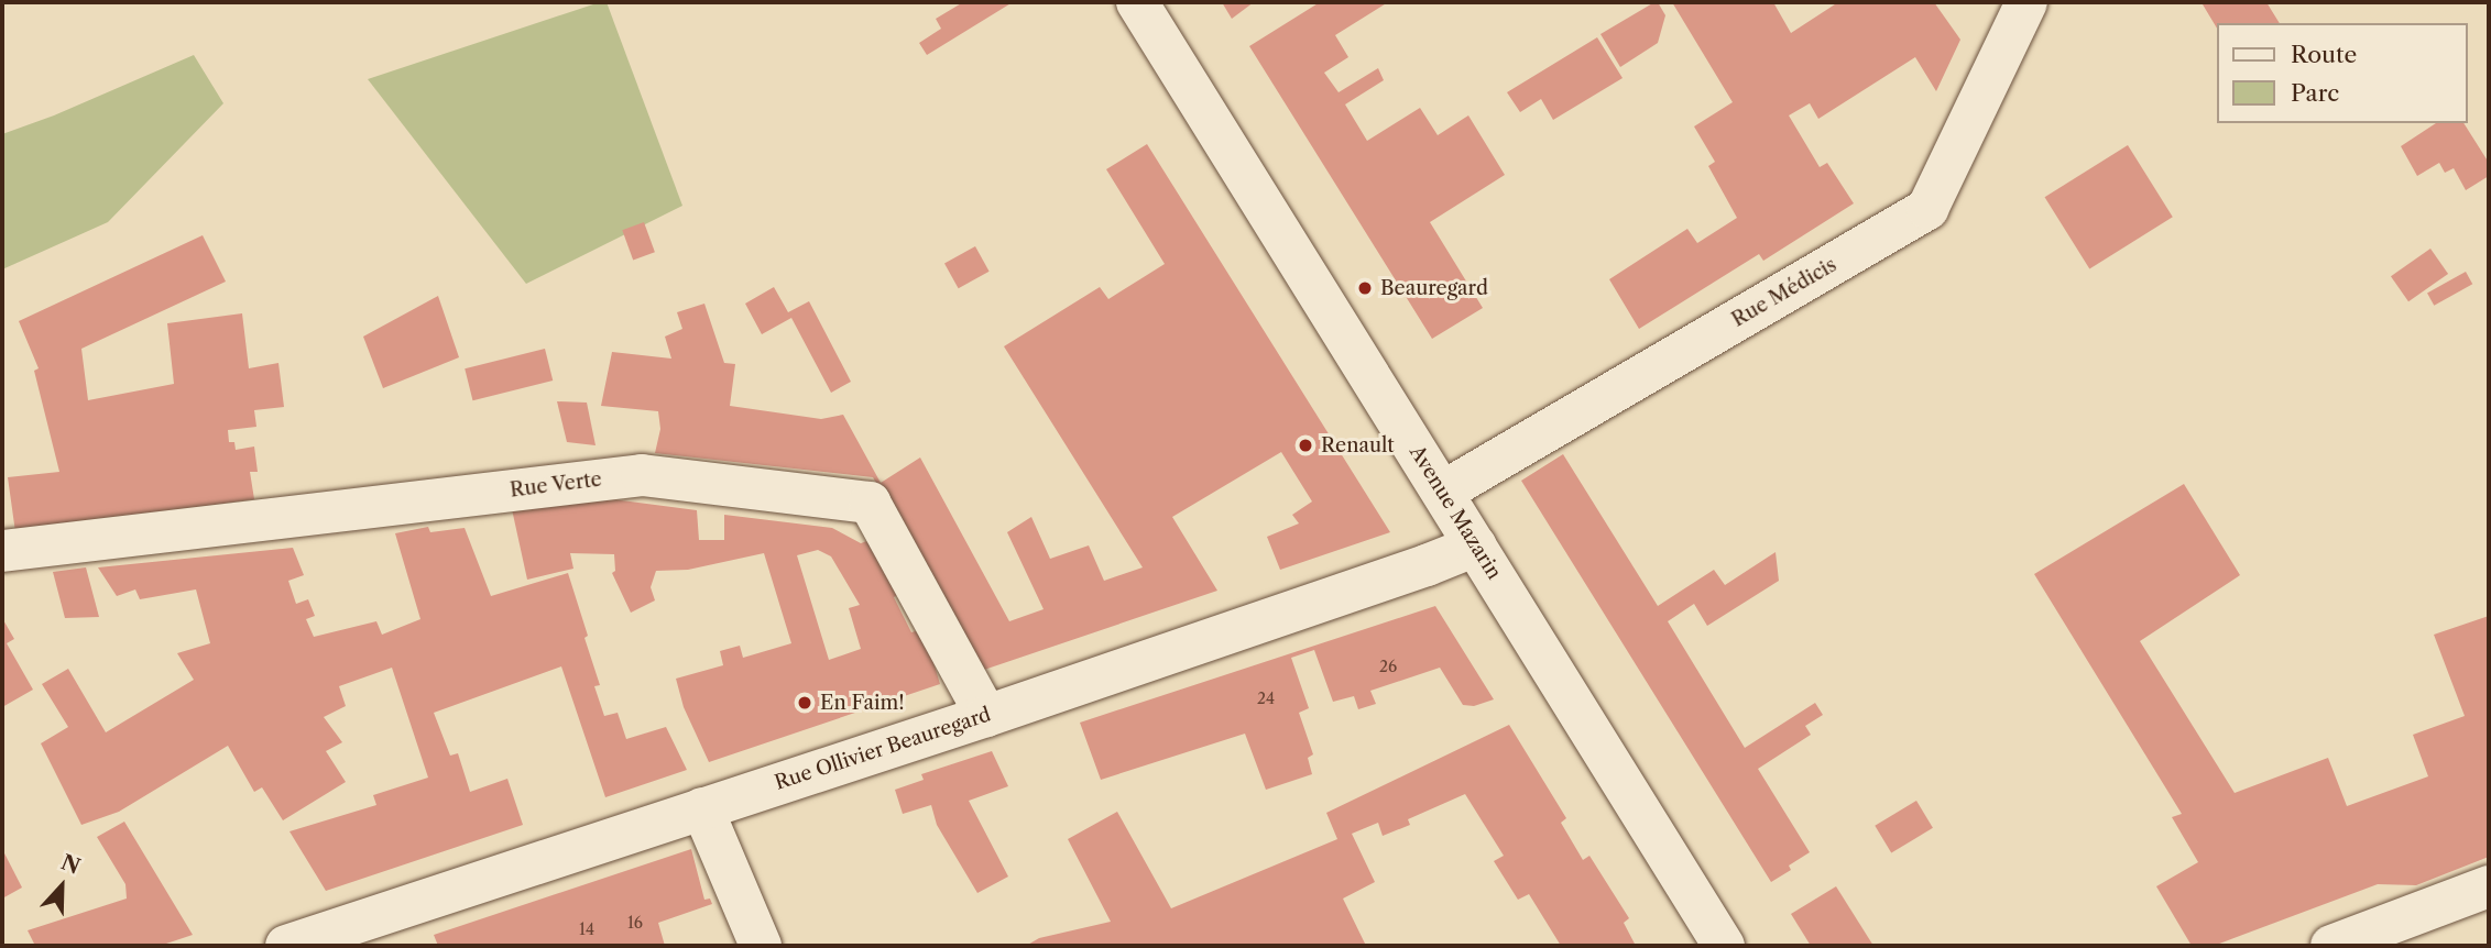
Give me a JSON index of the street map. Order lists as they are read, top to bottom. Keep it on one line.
{"streets":{"street":["Rue Médicis","Rue Verte","Avenue Mazarin","Rue Ollivier Beauregard"]},"crossings":[["Rue Médicis","Avenue Mazarin"],["Rue Verte","Rue Ollivier Beauregard"],["Avenue Mazarin","Rue Ollivier Beauregard"]],"places":["Beauregard","Renault","En Faim!"],"house_numbers":["26","24","16","14"],"legend":["Route","Parc"],"north":"top"}
